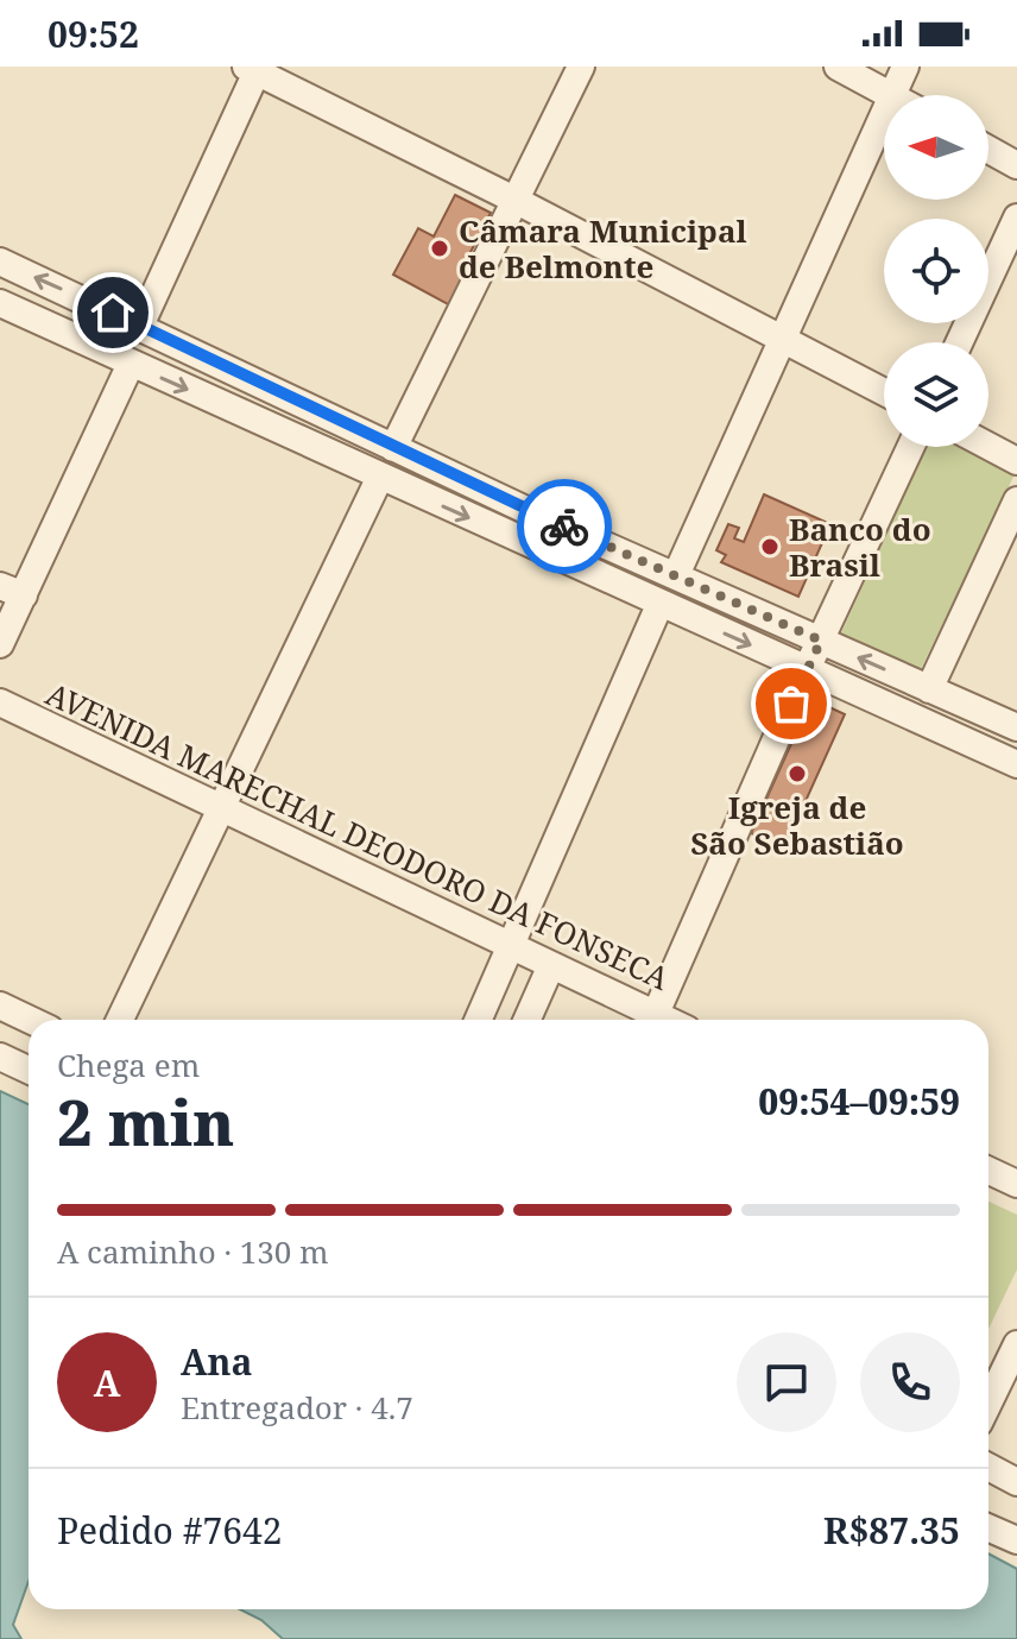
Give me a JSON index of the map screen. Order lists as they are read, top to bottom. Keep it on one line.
{"streets":{"street":["AVENIDA MARECHAL DEODORO DA FONSECA"]},"places":["Câmara Municipal de Belmonte","Banco do Brasil","Igreja de São Sebastião"],"north":"left","page":{"status":"09:52","heading":["2 min","Chega em","09:54–09:59"],"panel":["Ana","Entregador · 4.7","Pedido #7642","R$87.35"],"bar":"A caminho · 130 m","round":"A"}}
